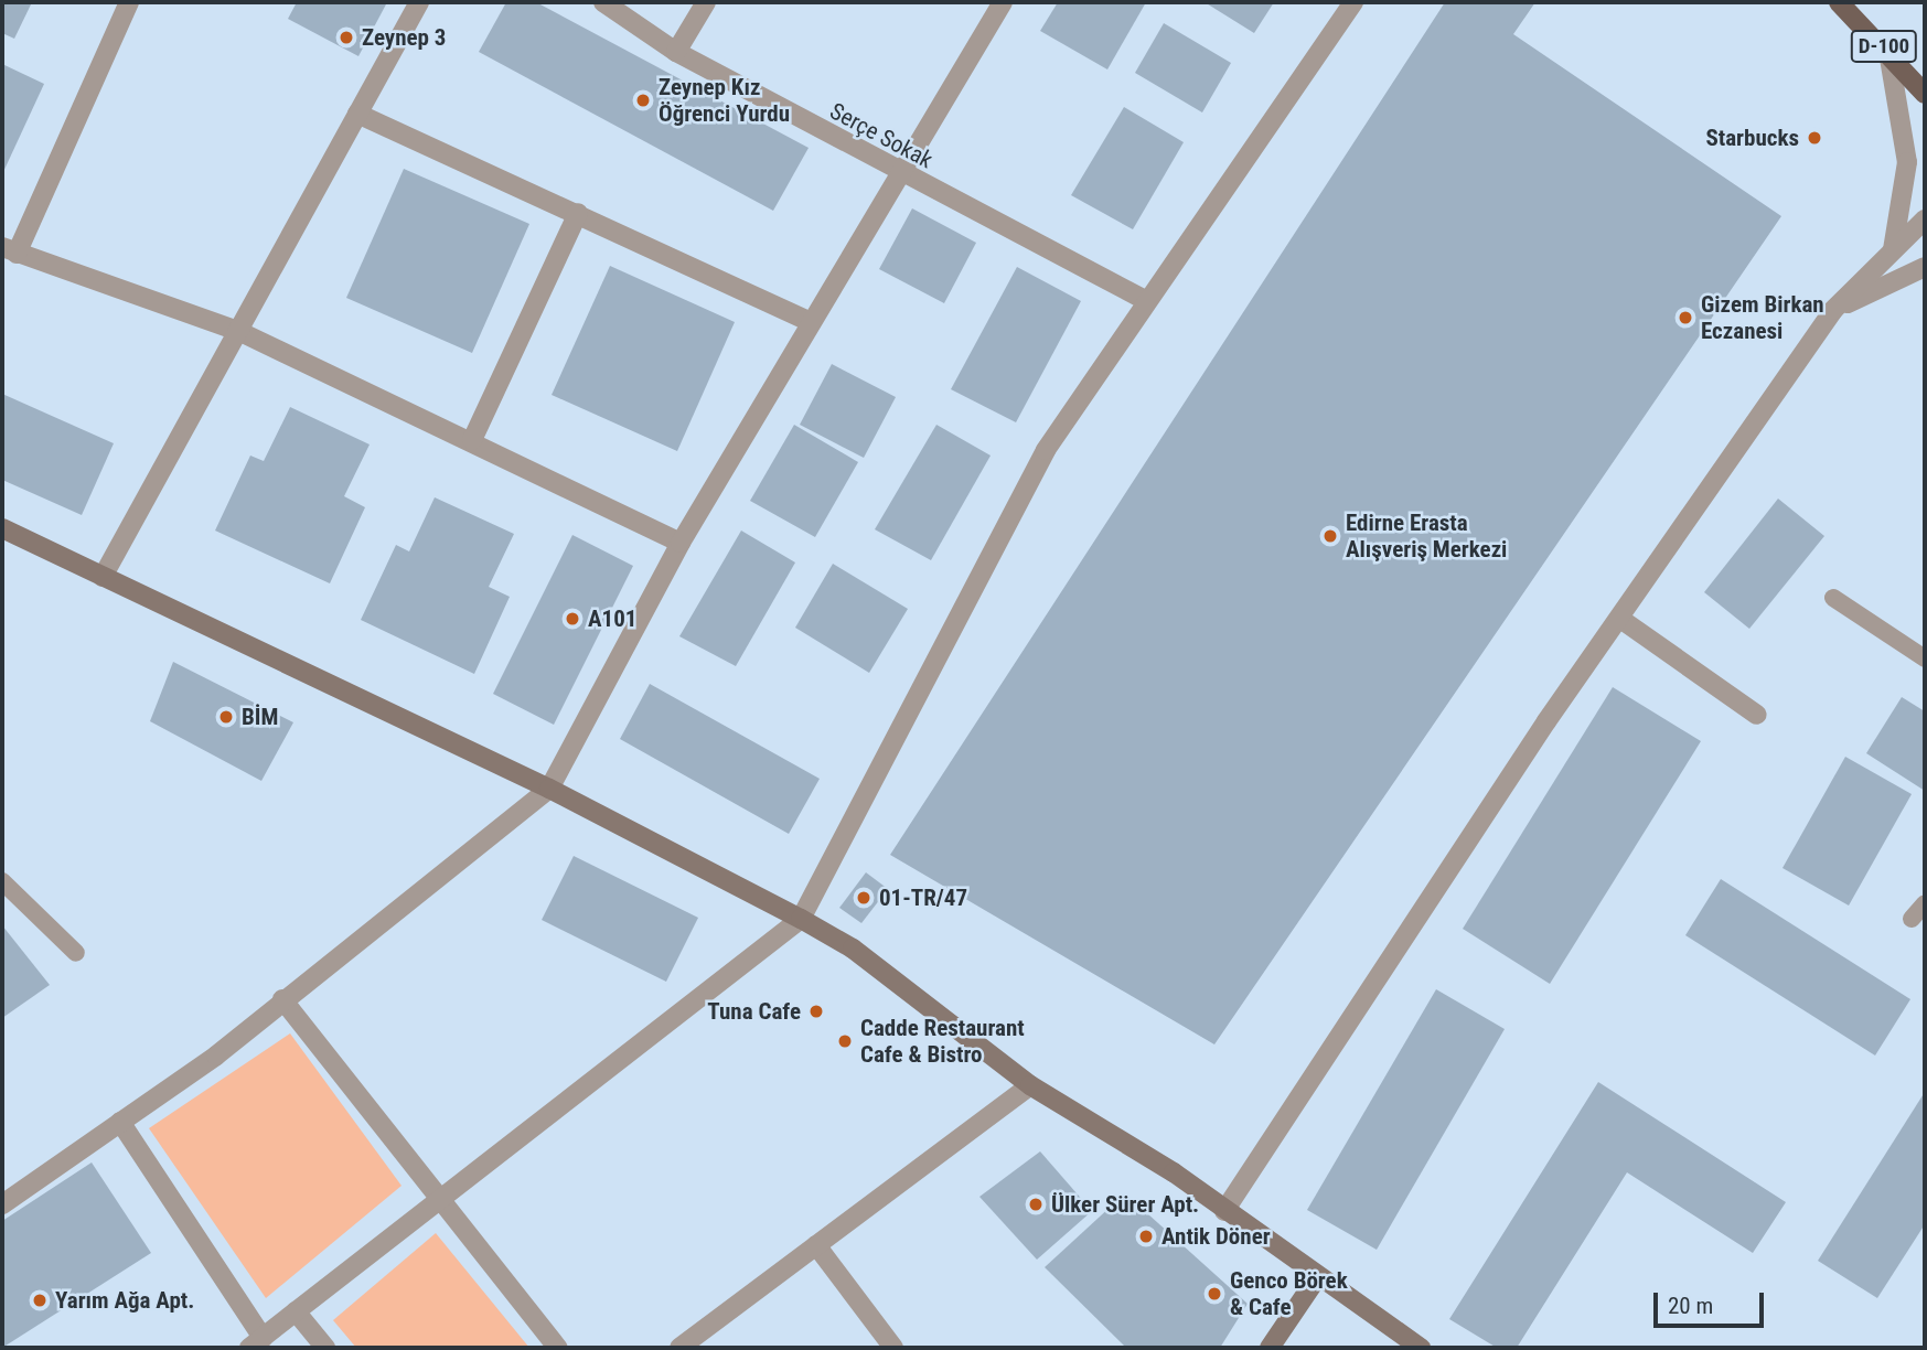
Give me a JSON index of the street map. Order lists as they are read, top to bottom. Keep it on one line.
{"streets":{"main road":["D-100"],"street":["Serçe Sokak"]},"places":["Zeynep 3","Zeynep Kız Öğrenci Yurdu","Starbucks","Gizem Birkan Eczanesi","Edirne Erasta Alışveriş Merkezi","A101","BİM","01-TR/47","Tuna Cafe","Cadde Restaurant Cafe & Bistro","Ülker Sürer Apt.","Antik Döner","Genco Börek & Cafe","Yarım Ağa Apt."],"scale_bar":"20 m"}
